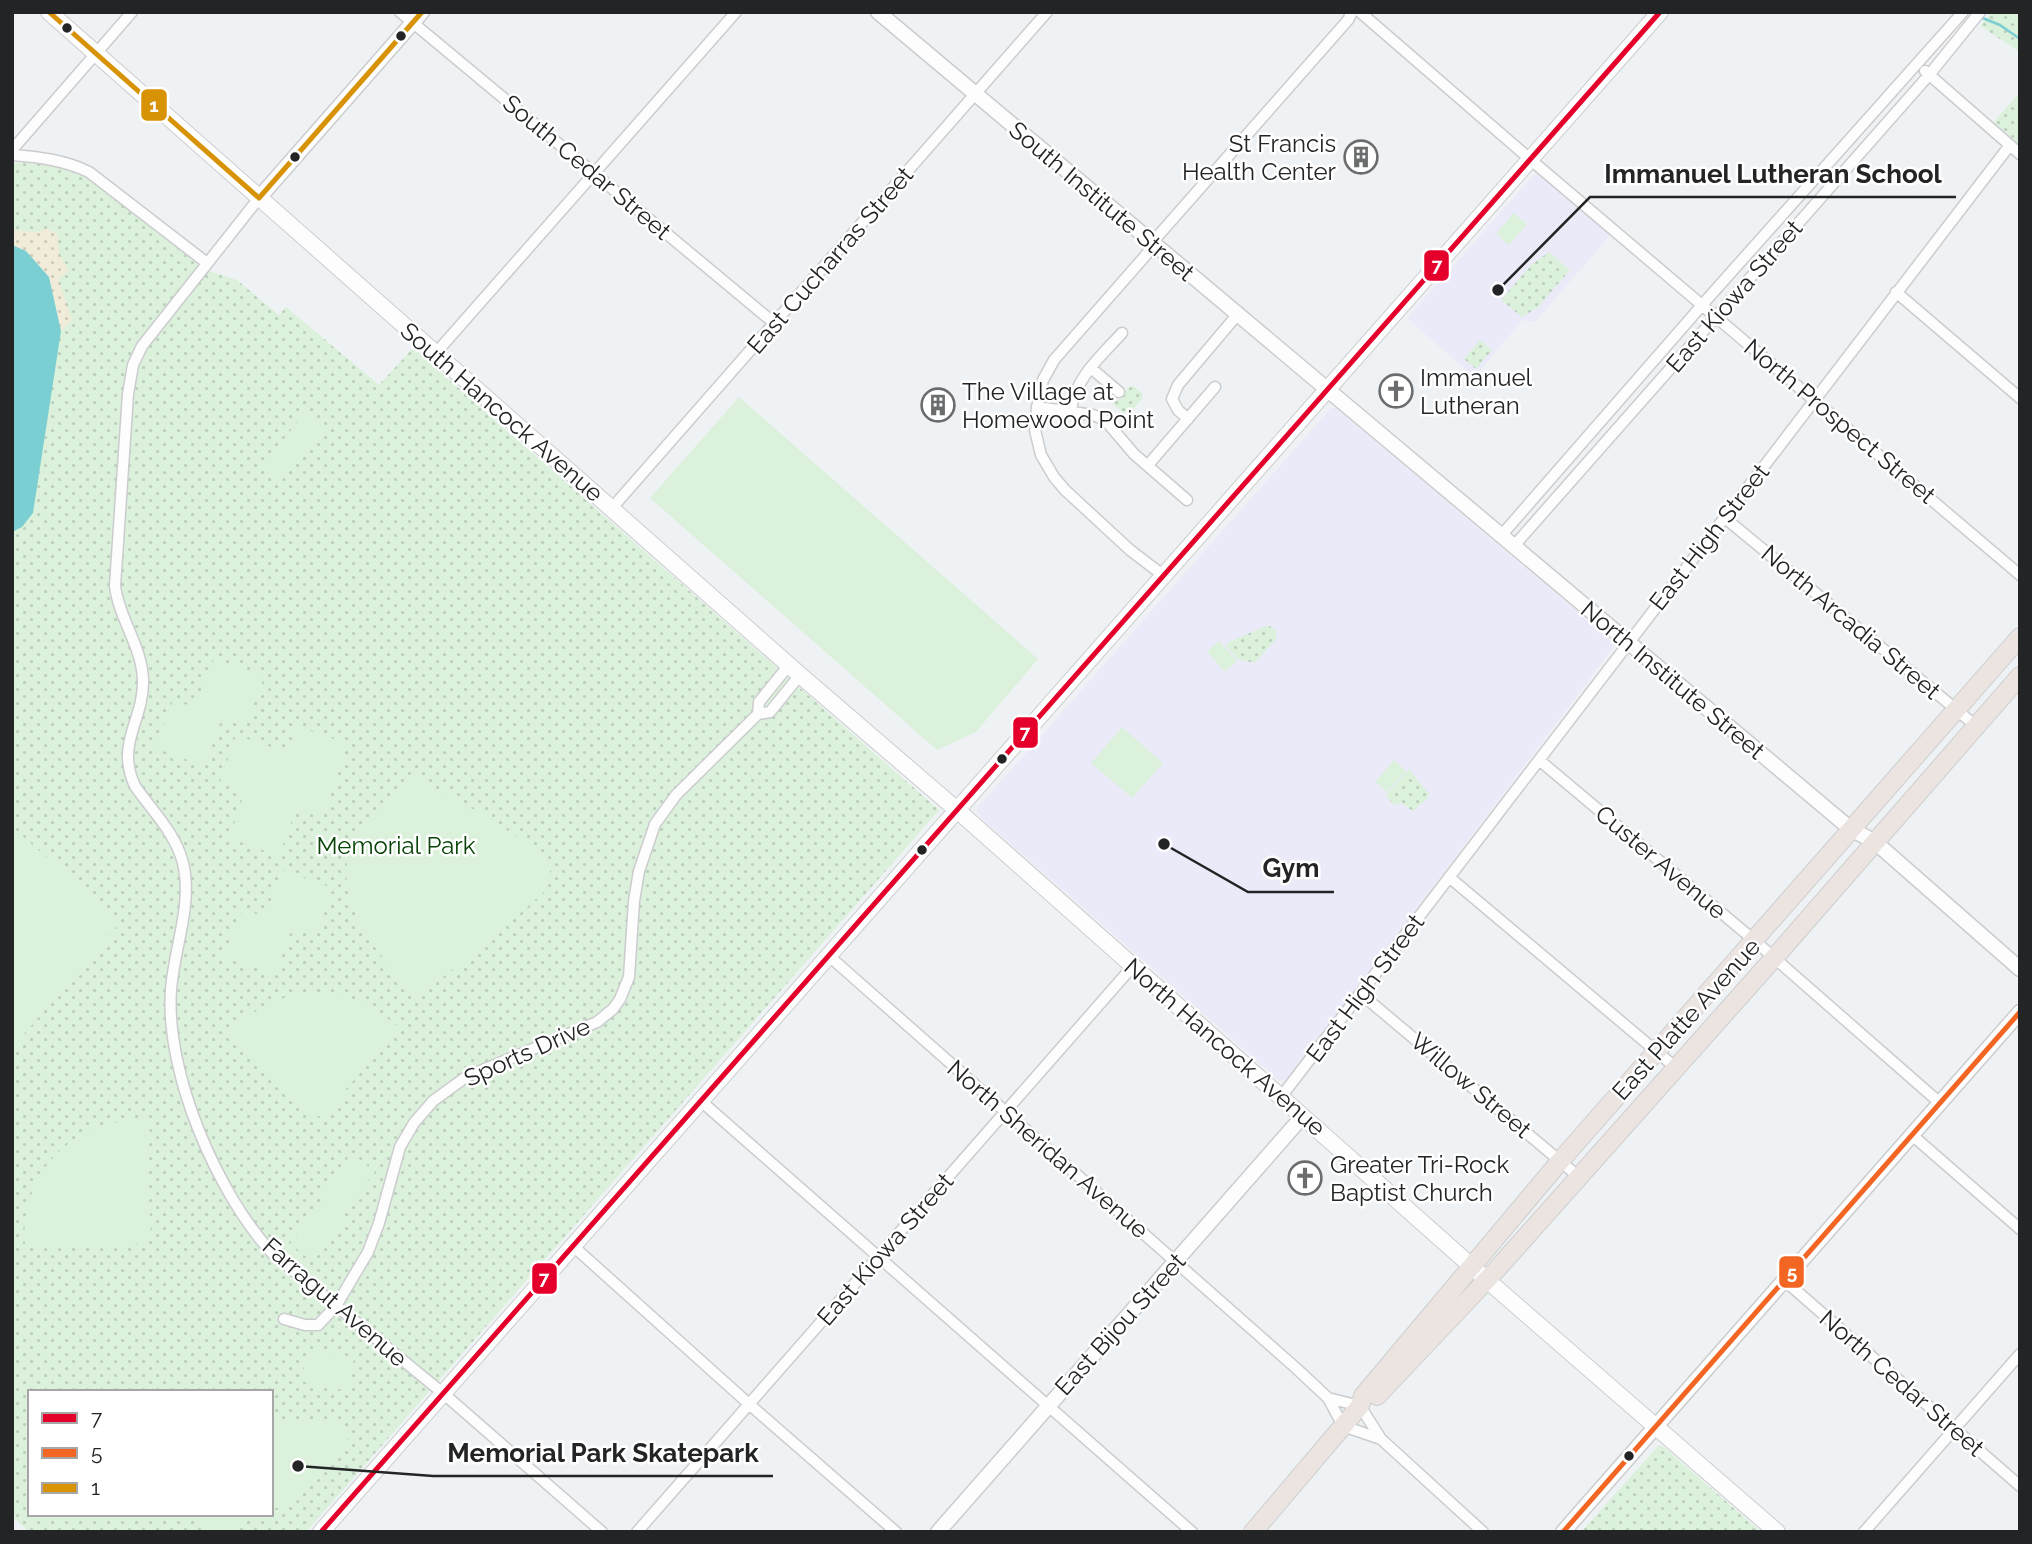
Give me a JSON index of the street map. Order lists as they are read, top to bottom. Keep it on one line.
{"streets":{"main road":["South Hancock Avenue","East Platte Avenue","North Hancock Avenue"],"street":["South Cedar Street","South Institute Street","East Cucharras Street","East Kiowa Street","North Prospect Street","East High Street","North Arcadia Street","North Institute Street","Custer Avenue","Sports Drive","Willow Street","North Sheridan Avenue","Farragut Avenue","East Bijou Street","North Cedar Street"]},"crossings":[["South Cedar Street","East Cucharras Street"],["South Institute Street","East Cucharras Street"],["South Institute Street","North Institute Street"],["East Cucharras Street","South Hancock Avenue"],["East Kiowa Street","North Prospect Street"],["East Kiowa Street","North Institute Street"],["East Kiowa Street","North Hancock Avenue"],["East Kiowa Street","North Sheridan Avenue"],["South Hancock Avenue","North Hancock Avenue"],["South Hancock Avenue","Sports Drive"],["South Hancock Avenue","Farragut Avenue"],["North Prospect Street","East High Street"],["East High Street","North Arcadia Street"],["East High Street","North Institute Street"],["East High Street","Custer Avenue"],["East High Street","North Hancock Avenue"],["East High Street","Willow Street"],["North Arcadia Street","East Platte Avenue"],["North Institute Street","East Platte Avenue"],["Custer Avenue","East Platte Avenue"],["East Platte Avenue","North Hancock Avenue"],["East Platte Avenue","Willow Street"],["East Platte Avenue","North Sheridan Avenue"],["North Hancock Avenue","East Bijou Street"],["Sports Drive","Farragut Avenue"],["North Sheridan Avenue","East Bijou Street"]],"parks":["Memorial Park"],"places":{"building":["St Francis Health Center","The Village at Homewood Point"],"other":["Immanuel Lutheran School","Gym","Memorial Park Skatepark"],"church":["Immanuel Lutheran","Greater Tri-Rock Baptist Church"]},"lines":["transit line 7","transit line 1","transit line 5"],"legend":["7","5","1"]}
